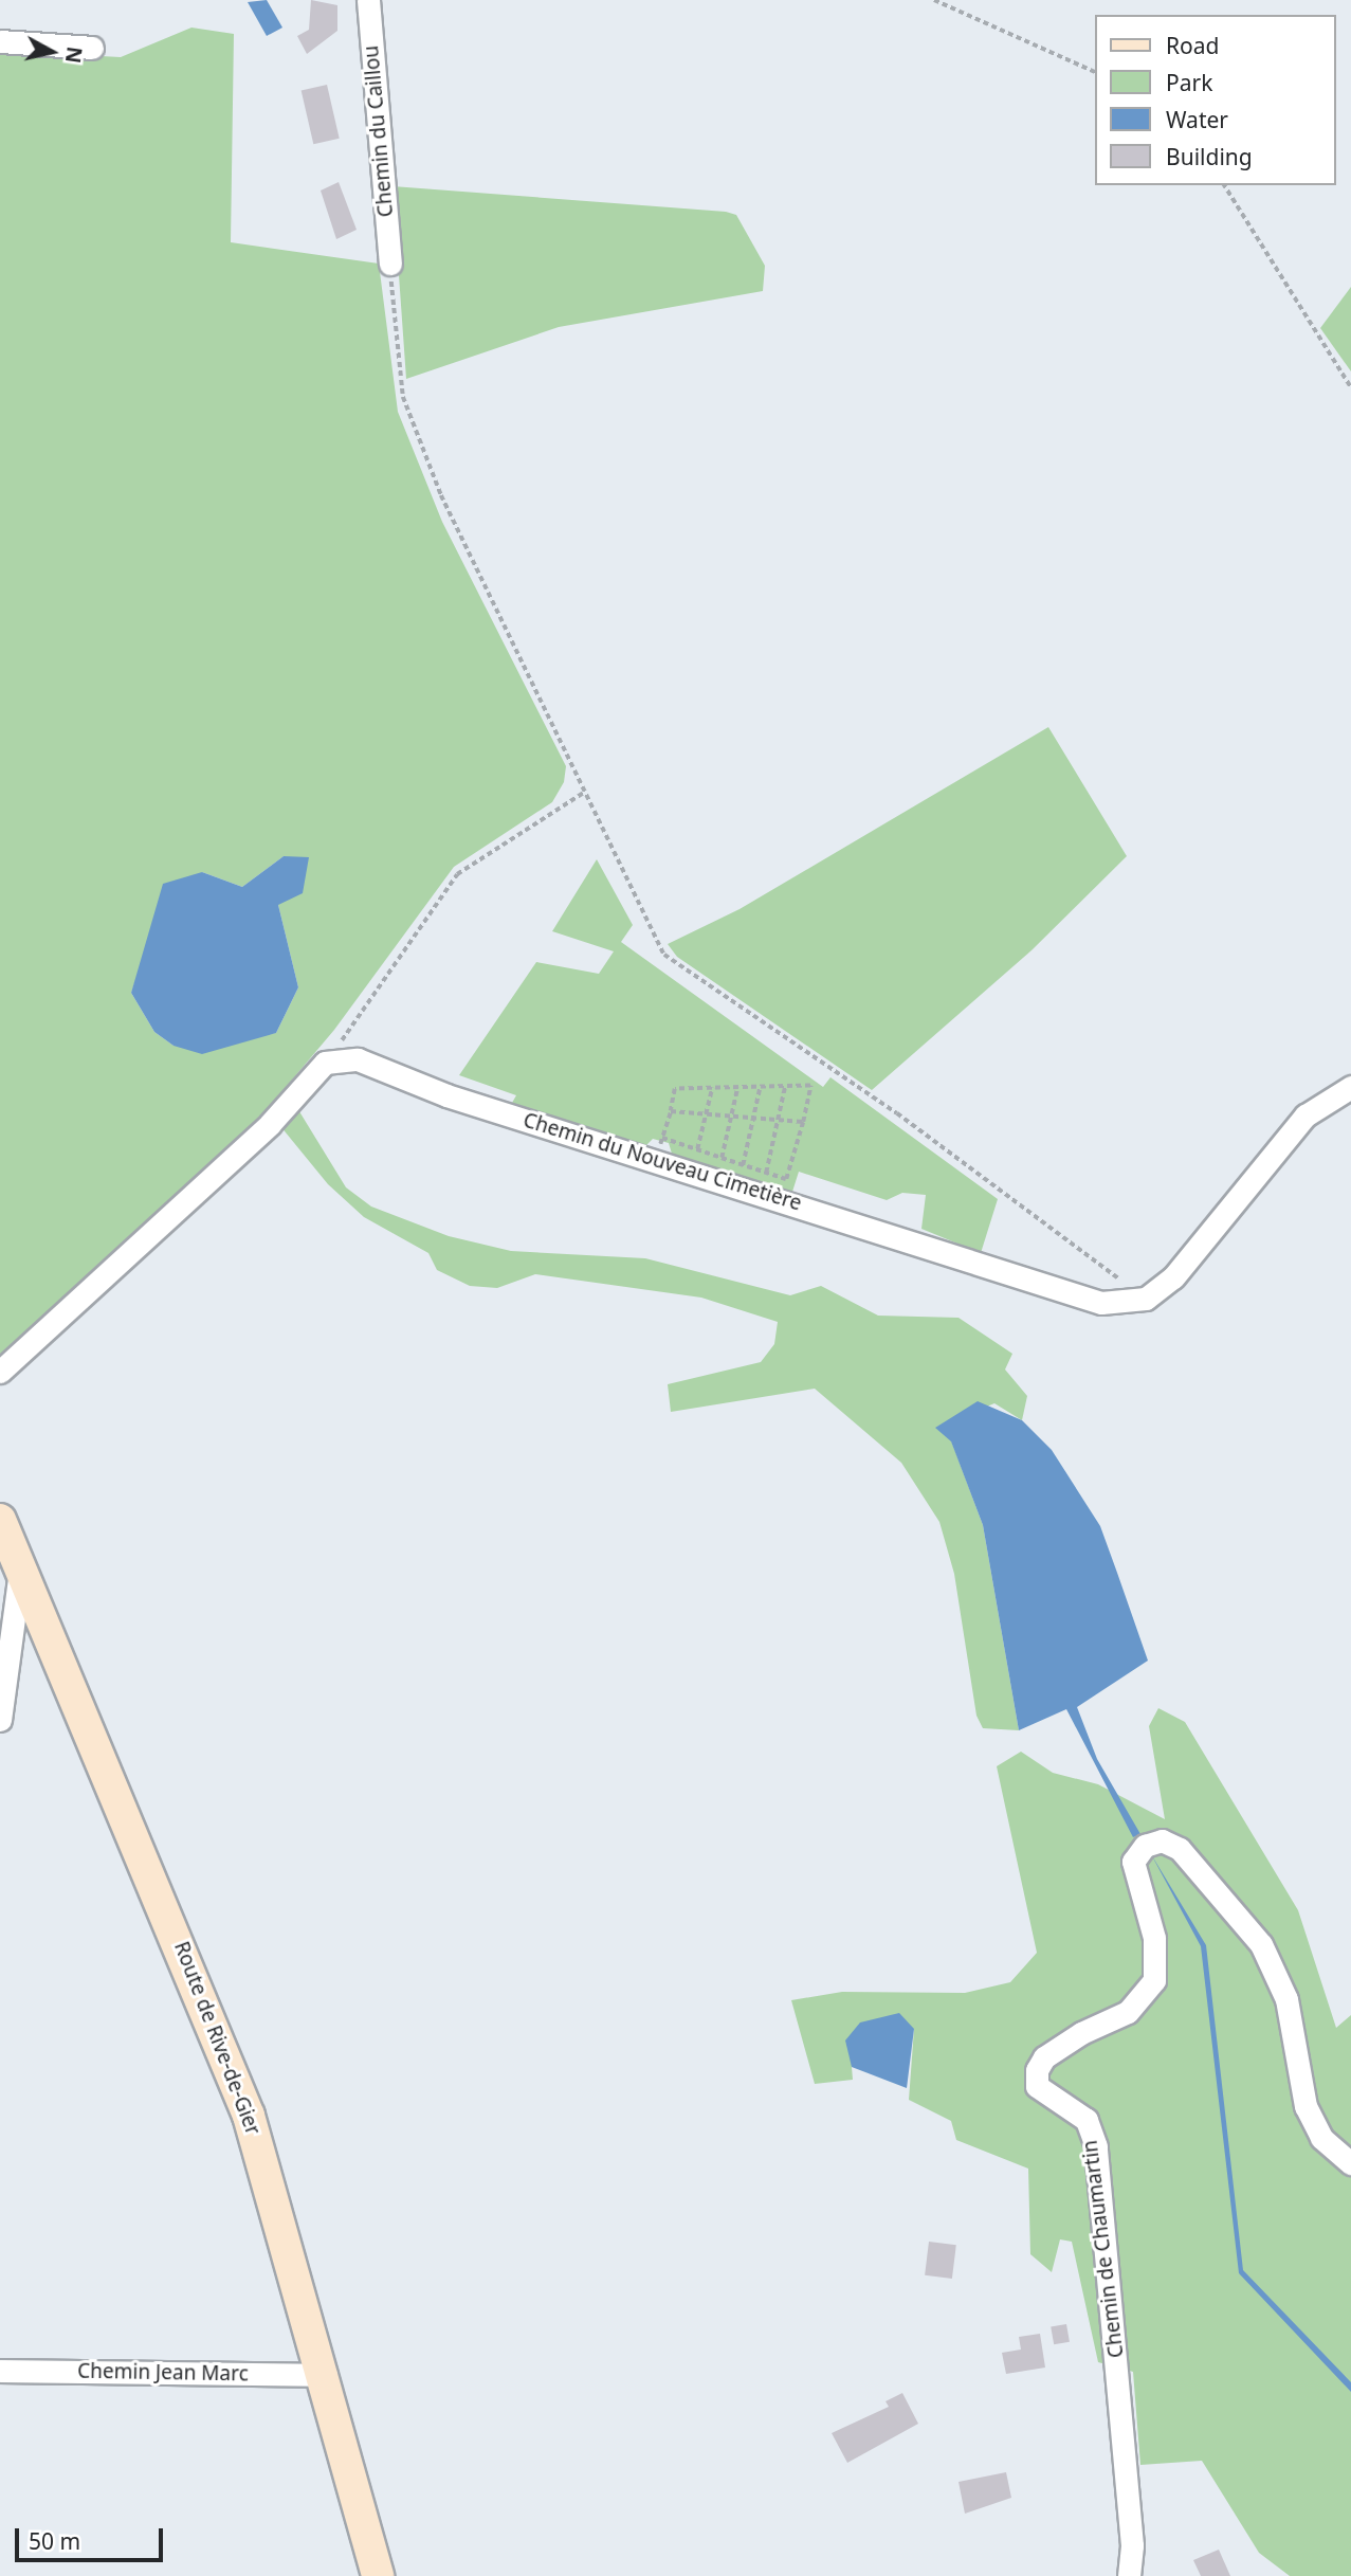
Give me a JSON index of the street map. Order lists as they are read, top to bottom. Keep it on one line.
{"streets":{"main road":["Route de Rive-de-Gier"],"street":["Chemin du Caillou","Chemin du Nouveau Cimetière","Chemin de Chaumartin","Chemin Jean Marc"]},"crossings":[["Route de Rive-de-Gier","Chemin Jean Marc"]],"legend":["Road","Park","Water","Building"],"scale_bar":"50 m","north":"right"}
